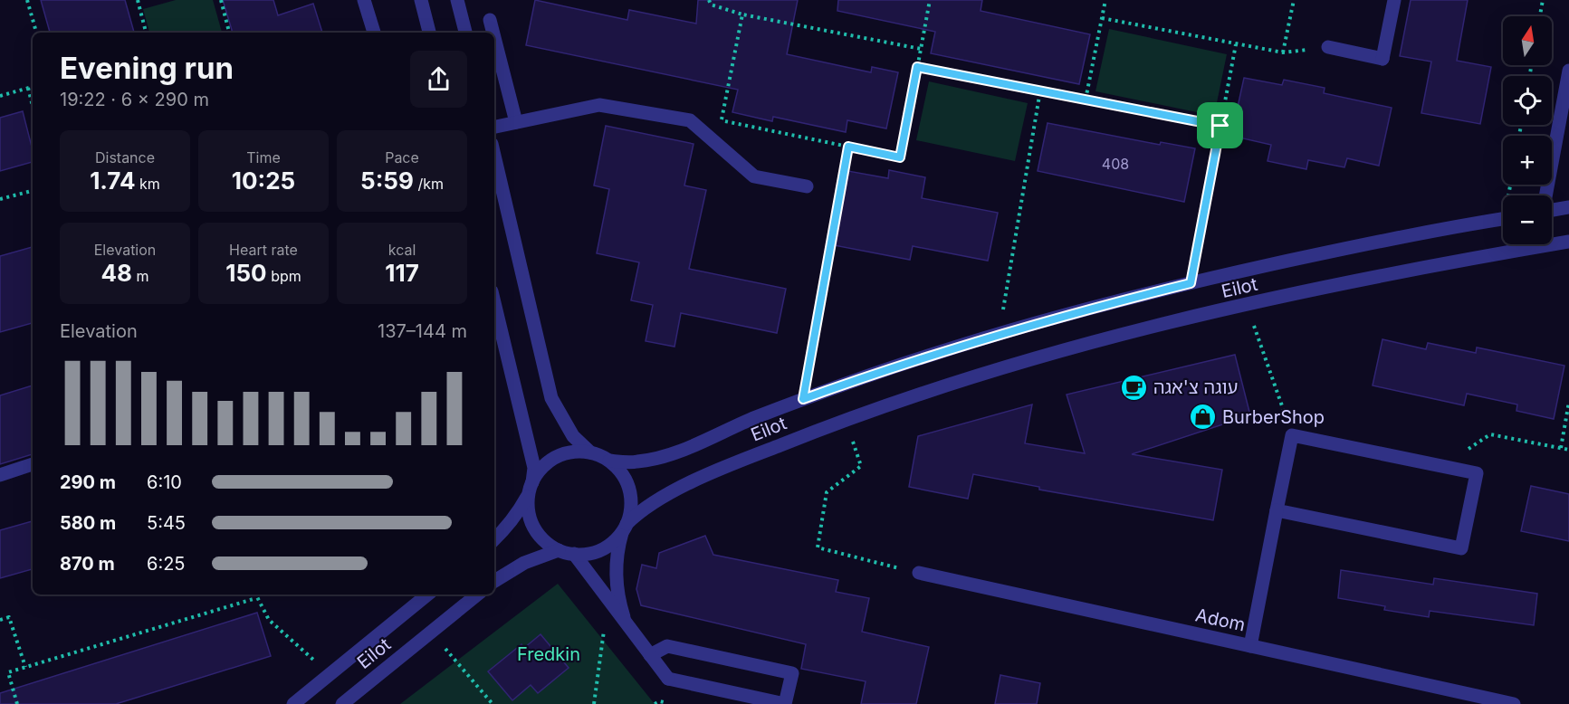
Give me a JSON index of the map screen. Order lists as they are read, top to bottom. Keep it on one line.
{"streets":{"street":["Eilot","Adom"]},"parks":["Fredkin"],"places":{"cafe":["עוגה צ'אגה"],"shop":["BurberShop"]},"house_numbers":["408"],"north":"top","page":{"map_buttons":["+","−"],"heading":["Evening run","19:22 · 6 × 290 m"],"stats":[["Distance","1.74 km"],["Time","10:25"],["Pace","5:59 /km"],["Elevation","48 m"],["Heart rate","150 bpm"],["kcal","117"]],"chart":["Elevation","137–144 m"],"list":[{"name":"290 m","note":"6:10"},{"name":"580 m","note":"5:45"},{"name":"870 m","note":"6:25"}]}}
